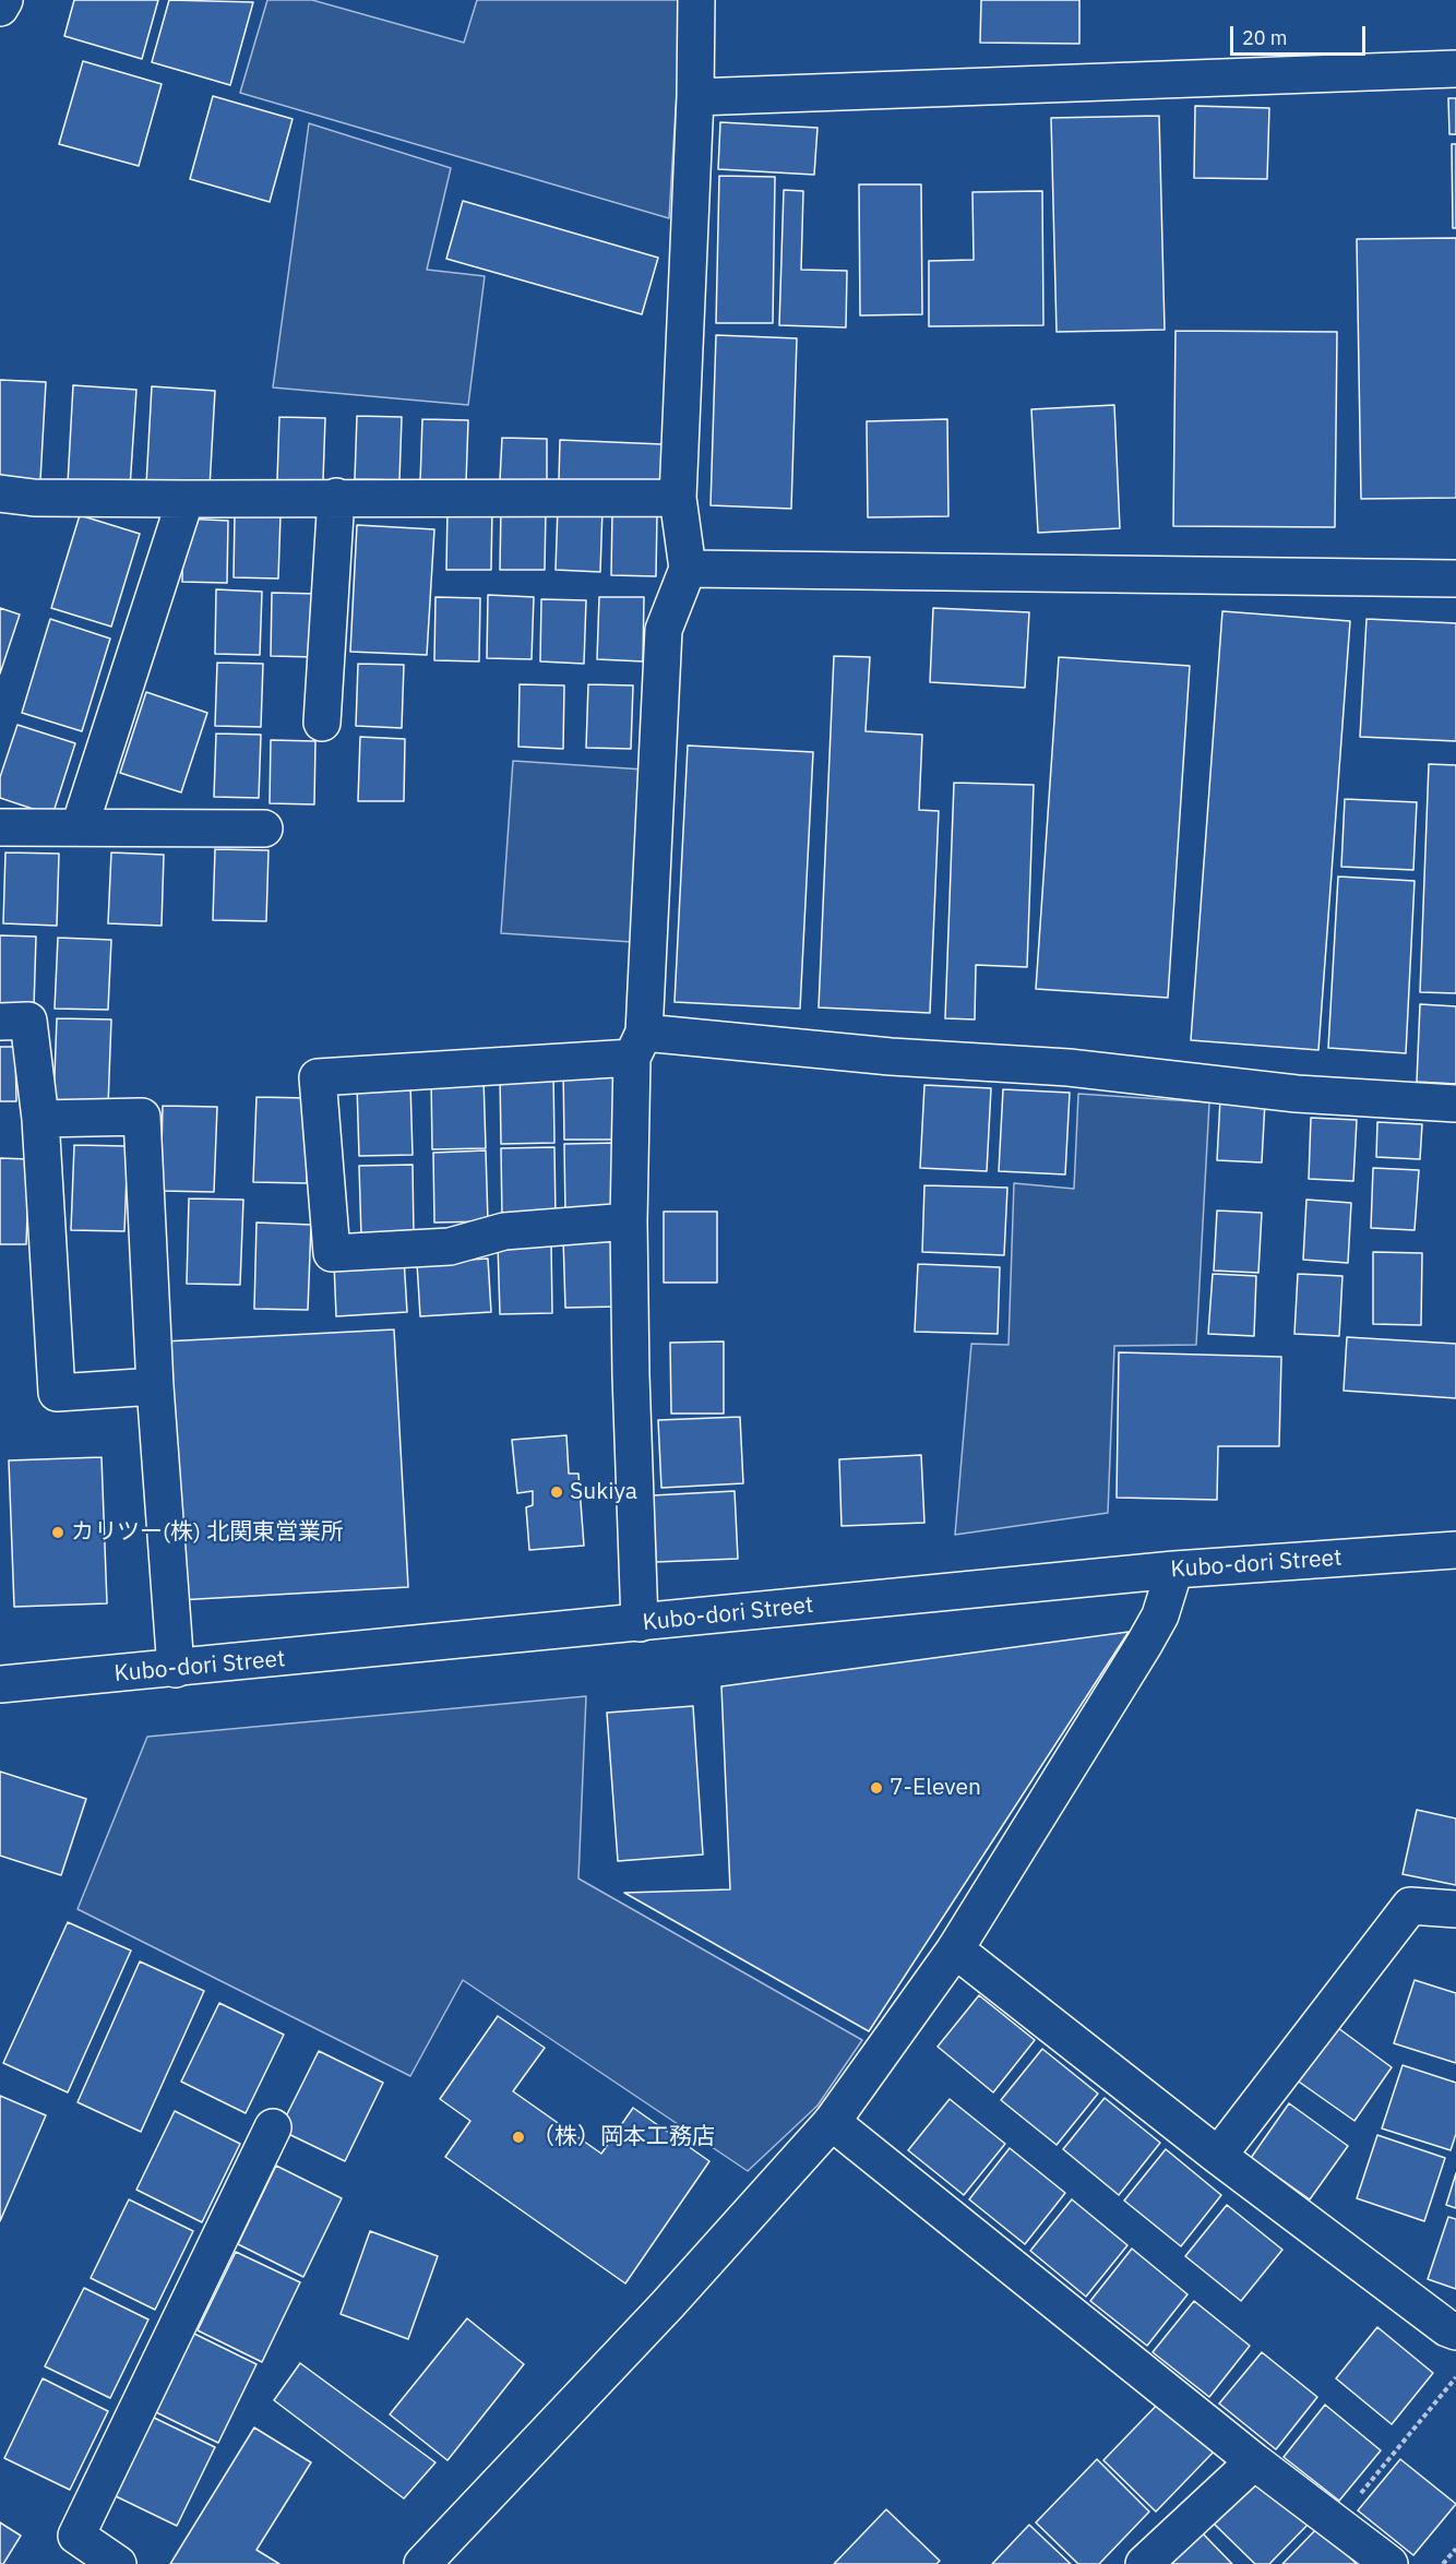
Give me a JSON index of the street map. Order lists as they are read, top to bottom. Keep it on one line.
{"streets":{"street":["Kubo-dori Street"]},"places":["Sukiya","カリツー(株) 北関東営業所","7-Eleven","（株）岡本工務店"],"scale_bar":"20 m"}
